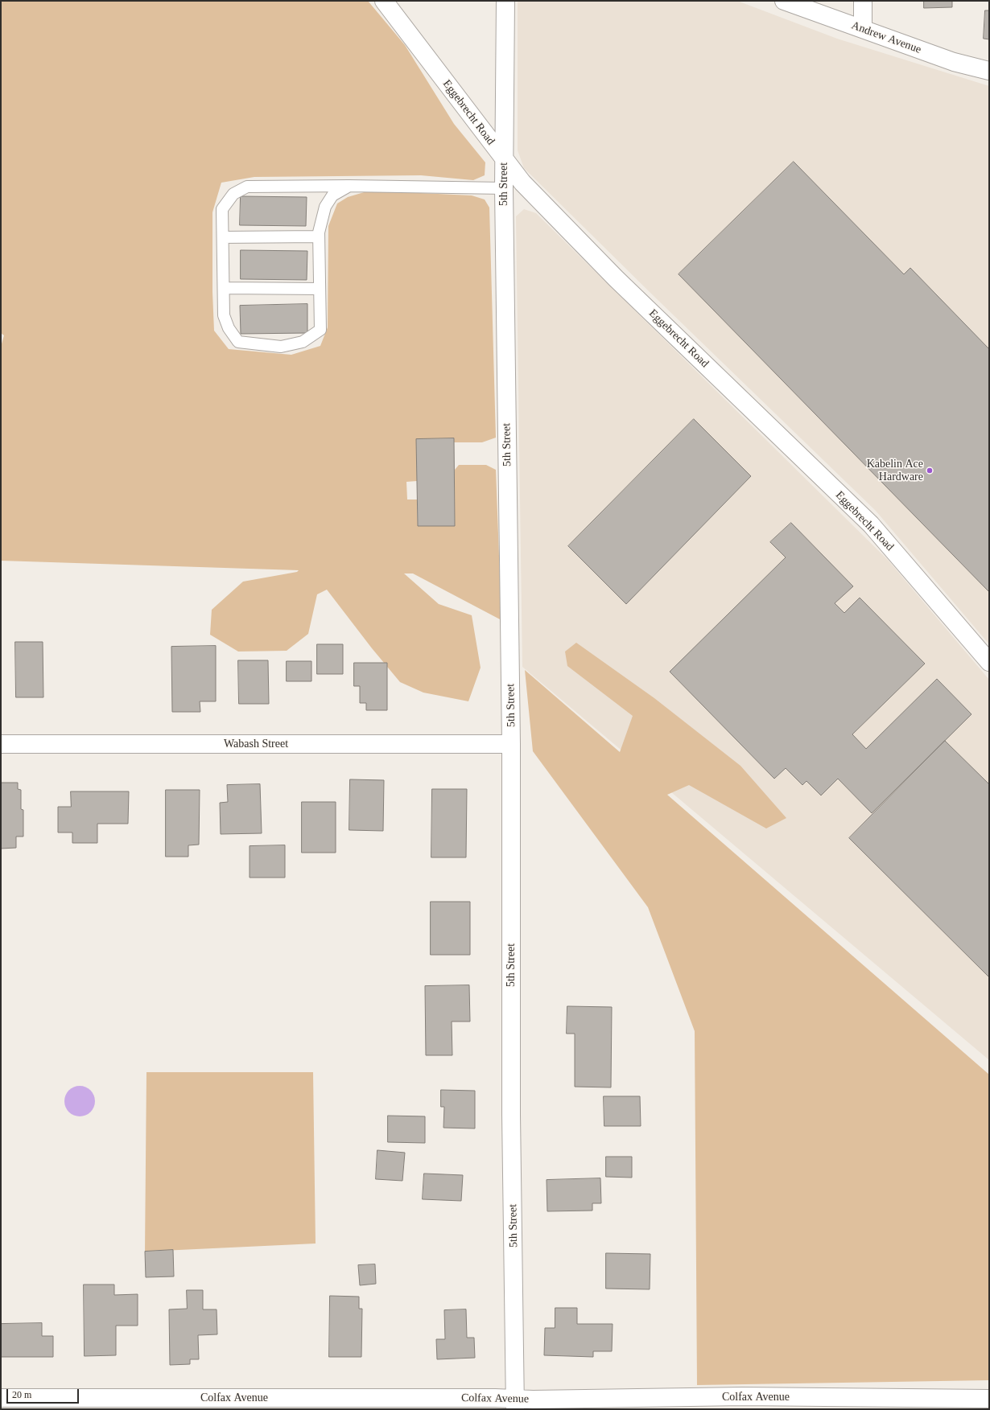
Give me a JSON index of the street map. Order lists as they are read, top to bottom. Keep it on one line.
{"streets":{"street":["Andrew Avenue","Eggebrecht Road","5th Street","Wabash Street","Colfax Avenue"]},"crossings":[["Eggebrecht Road","5th Street"],["5th Street","Wabash Street"],["5th Street","Colfax Avenue"]],"places":["Kabelin Ace Hardware"],"scale_bar":"20 m"}
